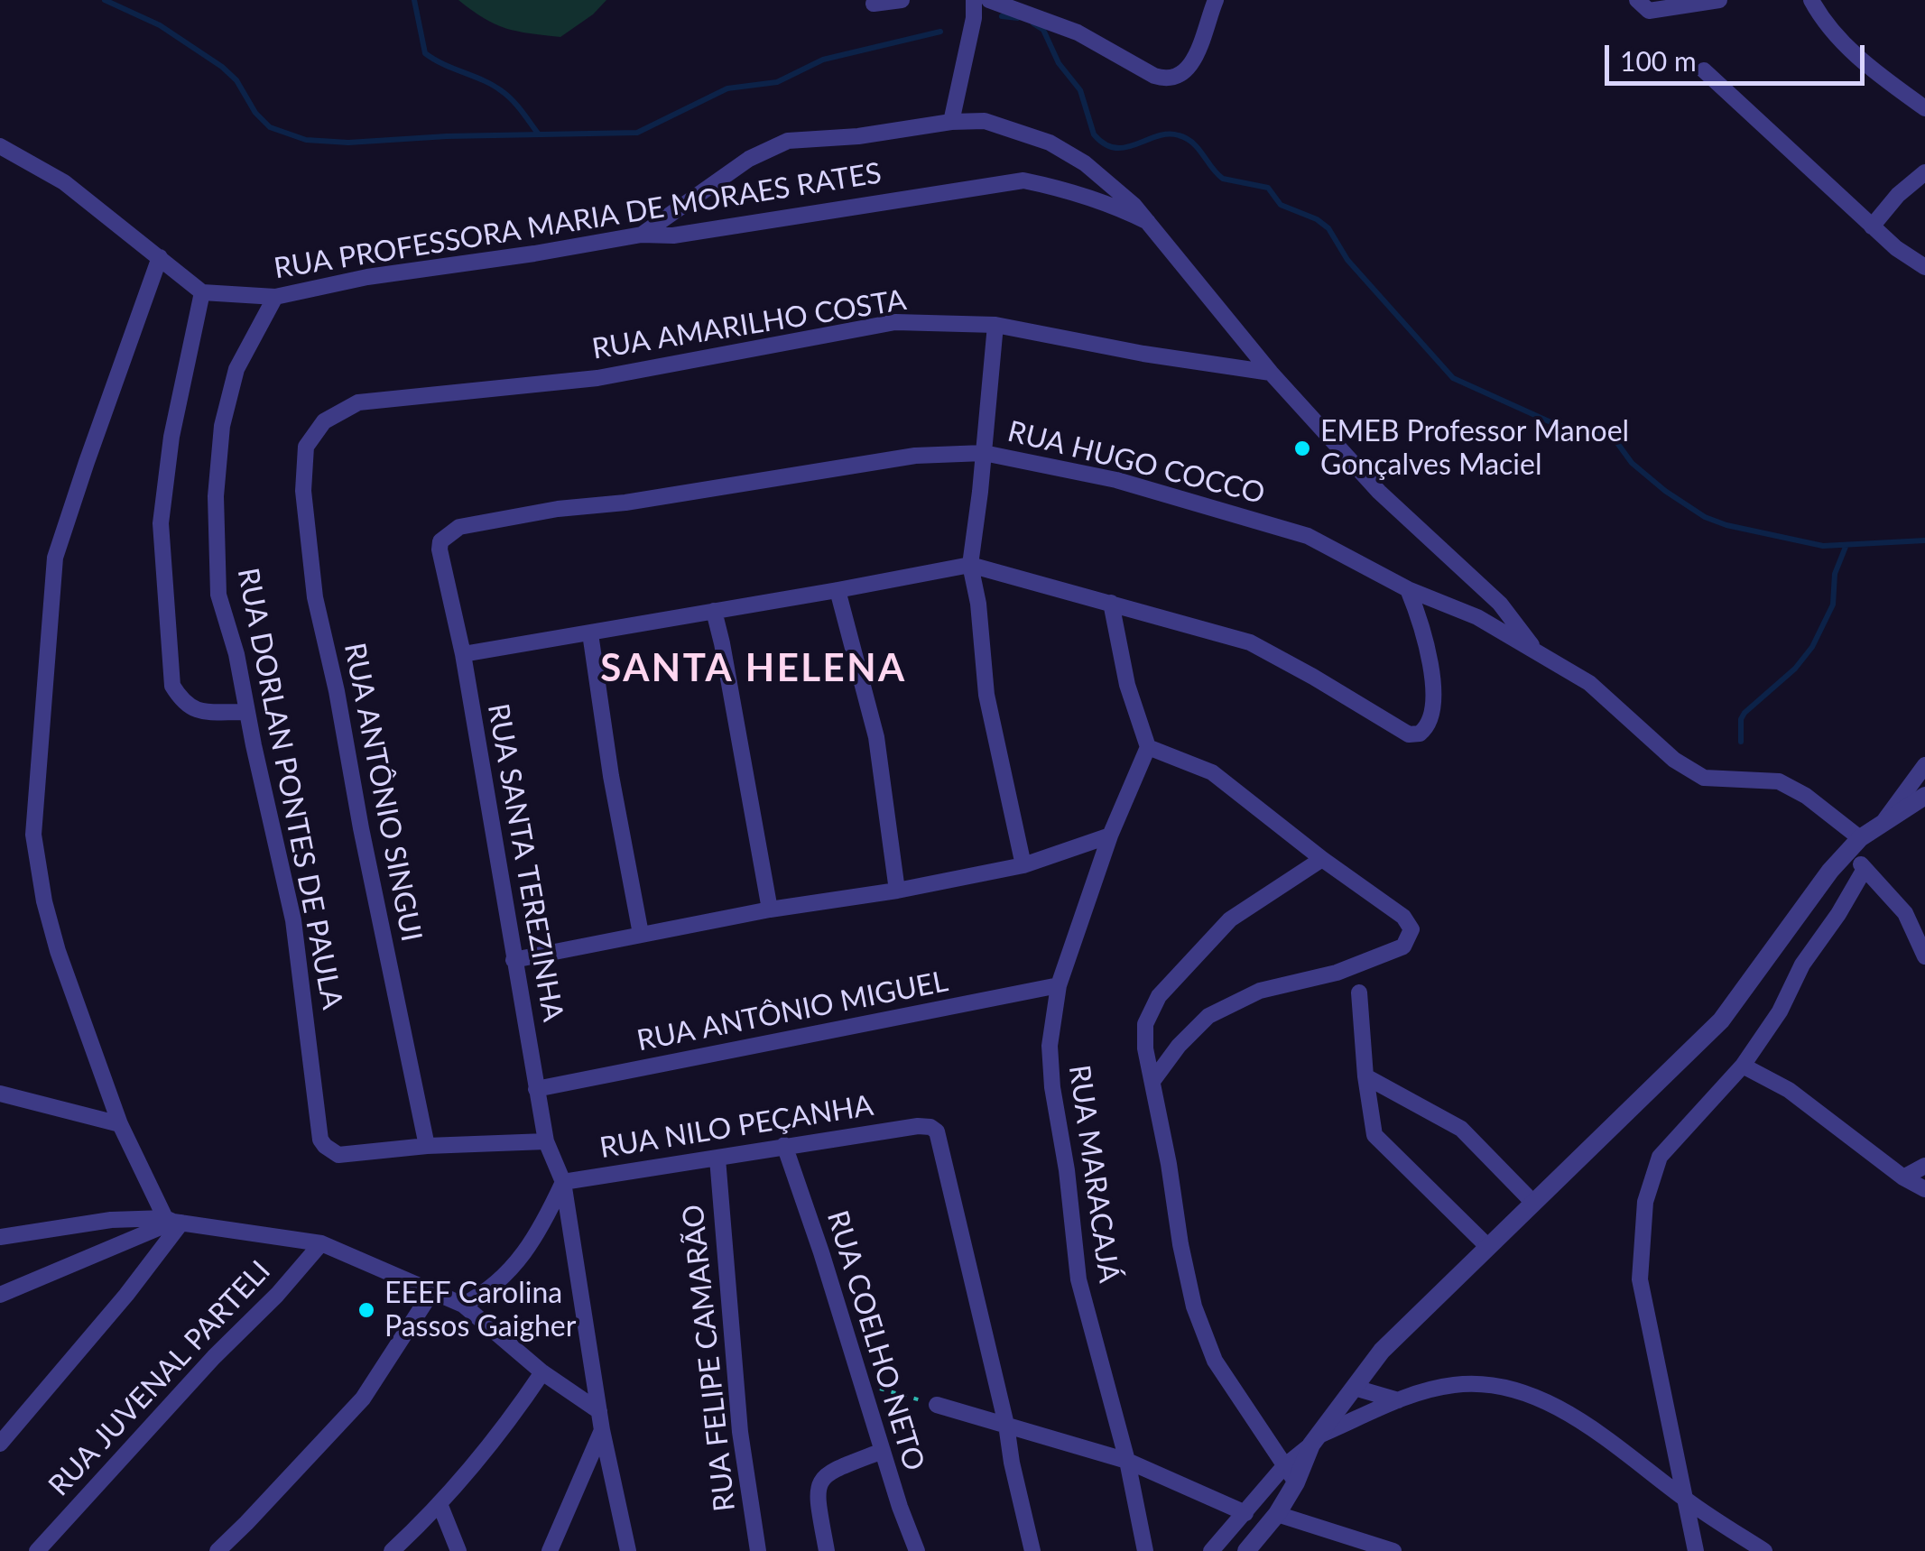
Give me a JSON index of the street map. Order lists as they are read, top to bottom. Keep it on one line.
{"streets":{"street":["RUA PROFESSORA MARIA DE MORAES RATES","RUA AMARILHO COSTA","RUA HUGO COCCO","RUA DORLAN PONTES DE PAULA","RUA ANTÔNIO SINGUI","RUA SANTA TEREZINHA","RUA ANTÔNIO MIGUEL","RUA NILO PEÇANHA","RUA MARACAJÁ","RUA COELHO NETO","RUA FELIPE CAMARÃO","RUA JUVENAL PARTELI"]},"crossings":[["RUA PROFESSORA MARIA DE MORAES RATES","RUA DORLAN PONTES DE PAULA"],["RUA AMARILHO COSTA","RUA ANTÔNIO SINGUI"],["RUA HUGO COCCO","RUA SANTA TEREZINHA"],["RUA DORLAN PONTES DE PAULA","RUA ANTÔNIO SINGUI"],["RUA SANTA TEREZINHA","RUA ANTÔNIO MIGUEL"],["RUA SANTA TEREZINHA","RUA NILO PEÇANHA"],["RUA ANTÔNIO MIGUEL","RUA MARACAJÁ"],["RUA NILO PEÇANHA","RUA COELHO NETO"],["RUA NILO PEÇANHA","RUA FELIPE CAMARÃO"]],"districts":["SANTA HELENA"],"places":["EMEB Professor Manoel Gonçalves Maciel","EEEF Carolina Passos Gaigher"],"scale_bar":"100 m"}
